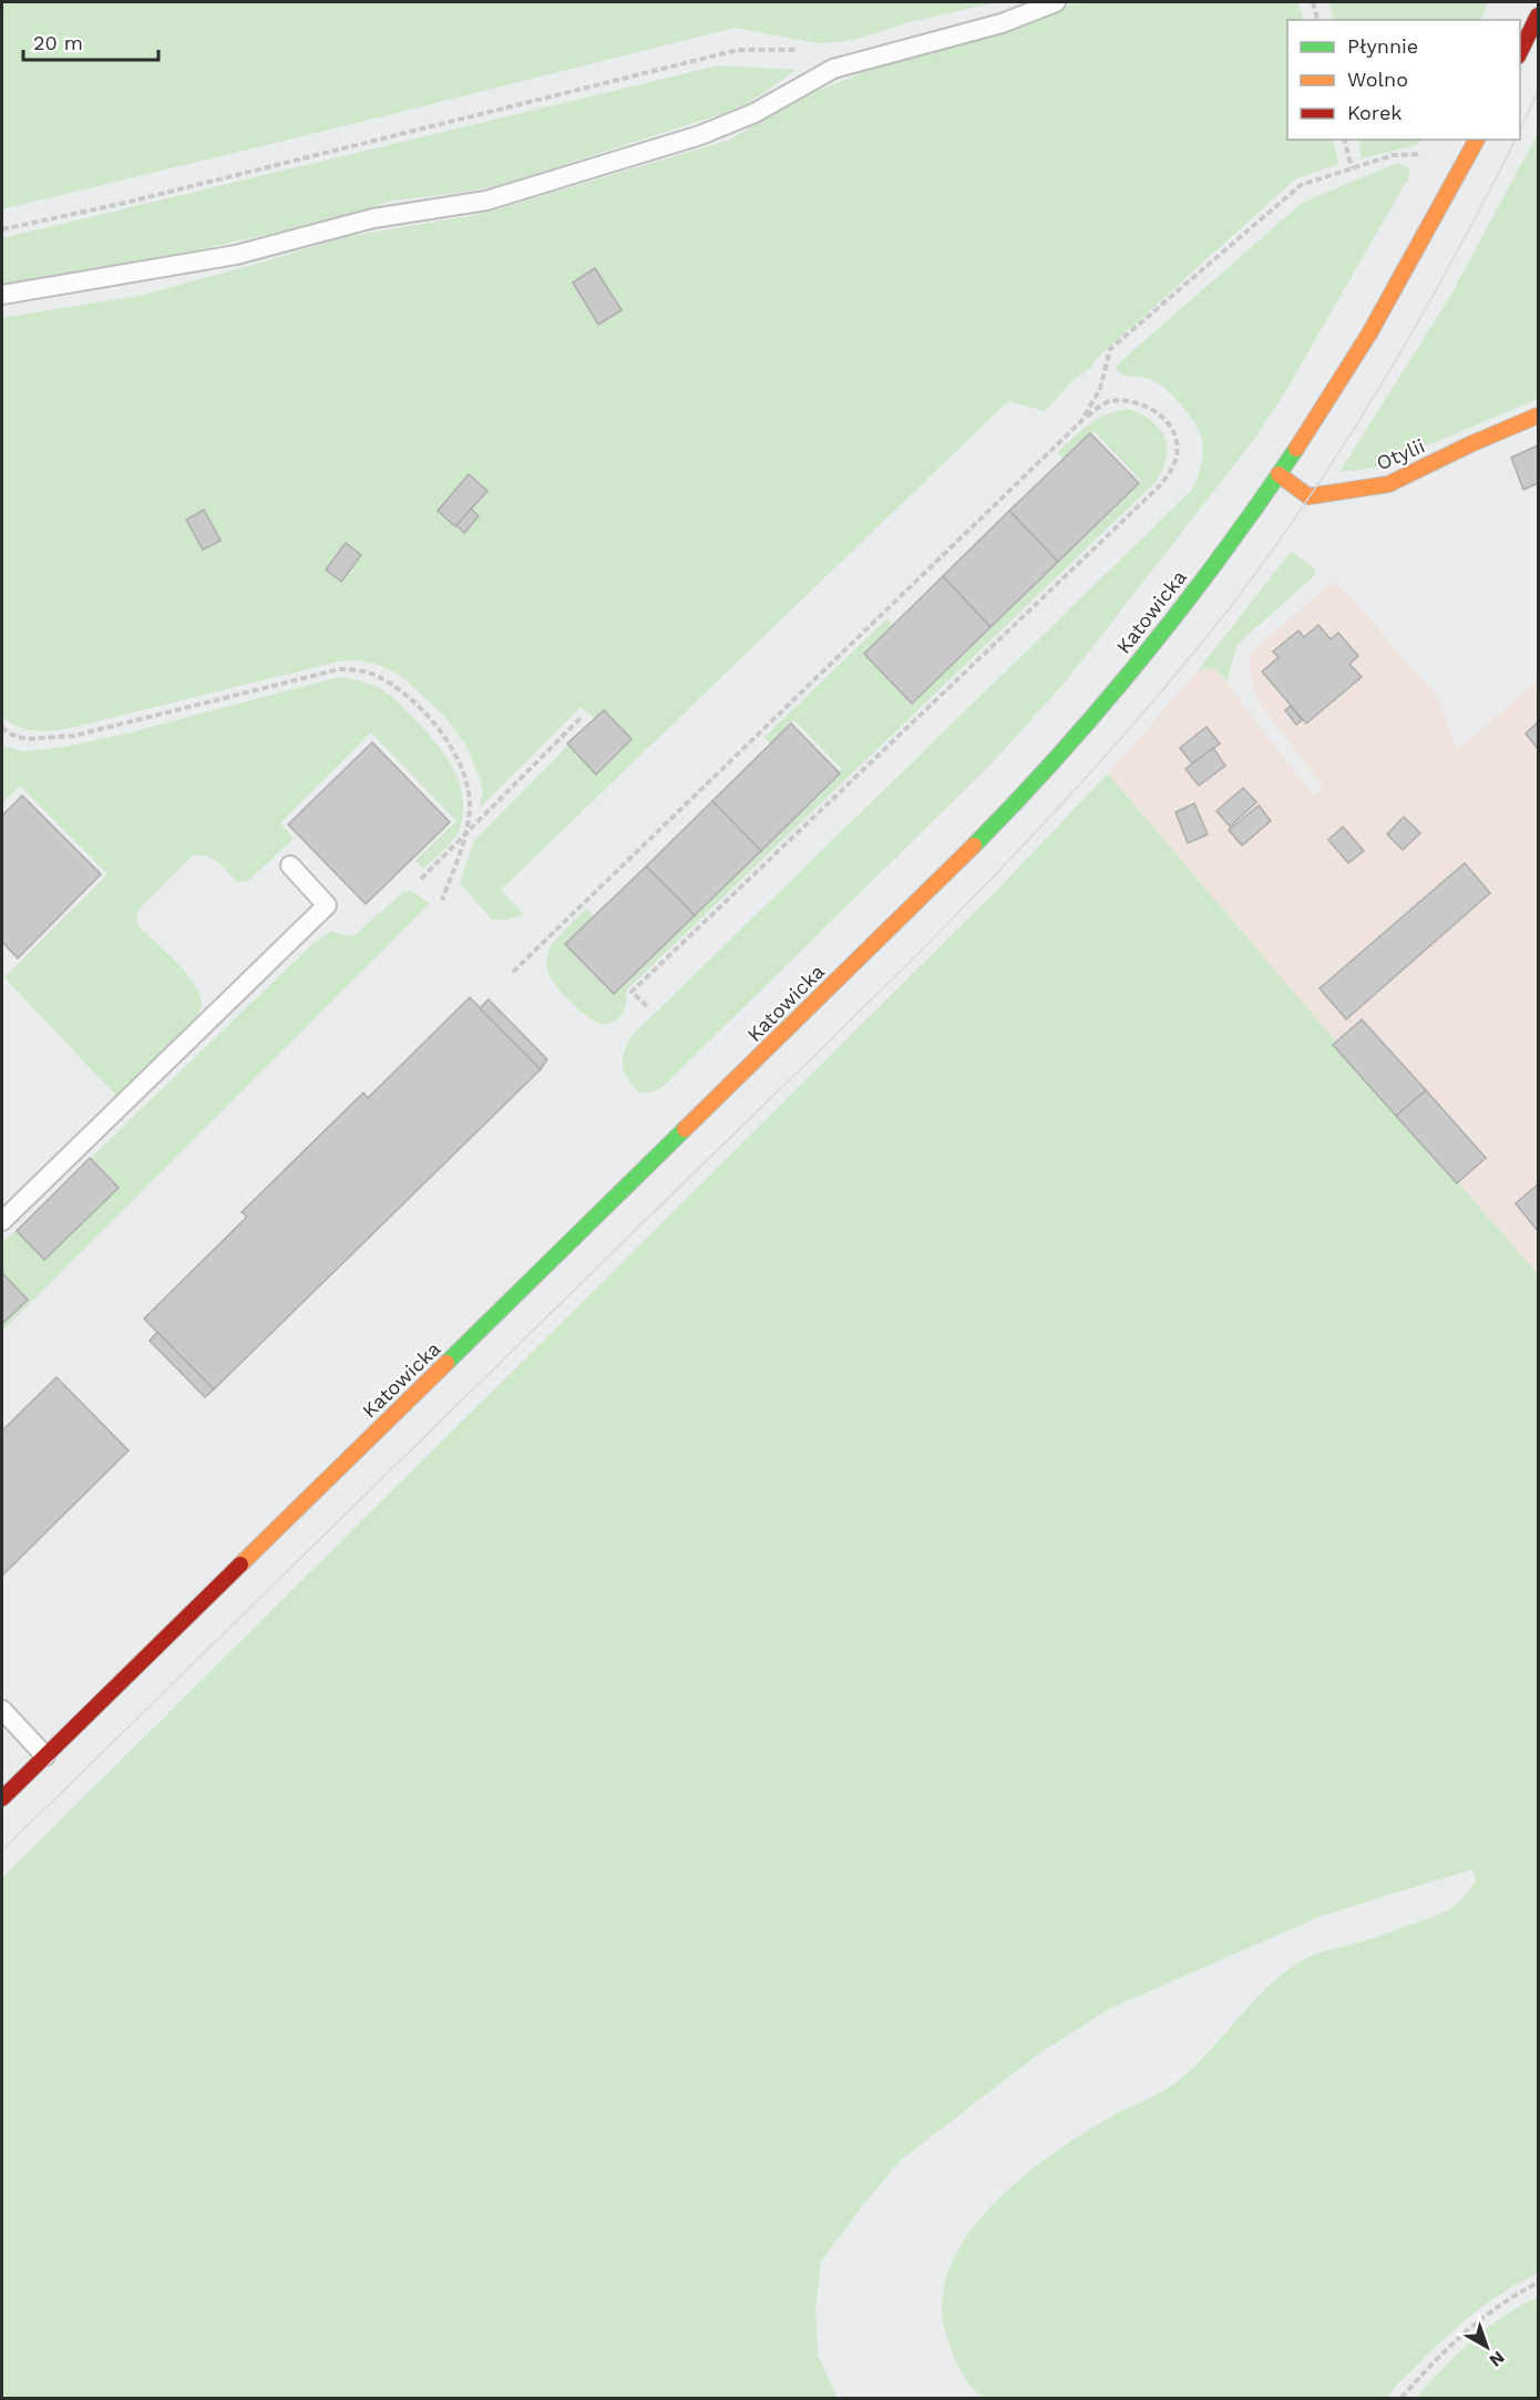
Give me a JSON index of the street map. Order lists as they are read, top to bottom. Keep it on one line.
{"streets":{"street":["Otylii","Katowicka"]},"crossings":[["Otylii","Katowicka"]],"legend":["Płynnie","Wolno","Korek"],"scale_bar":"20 m","north":"bottom right"}
